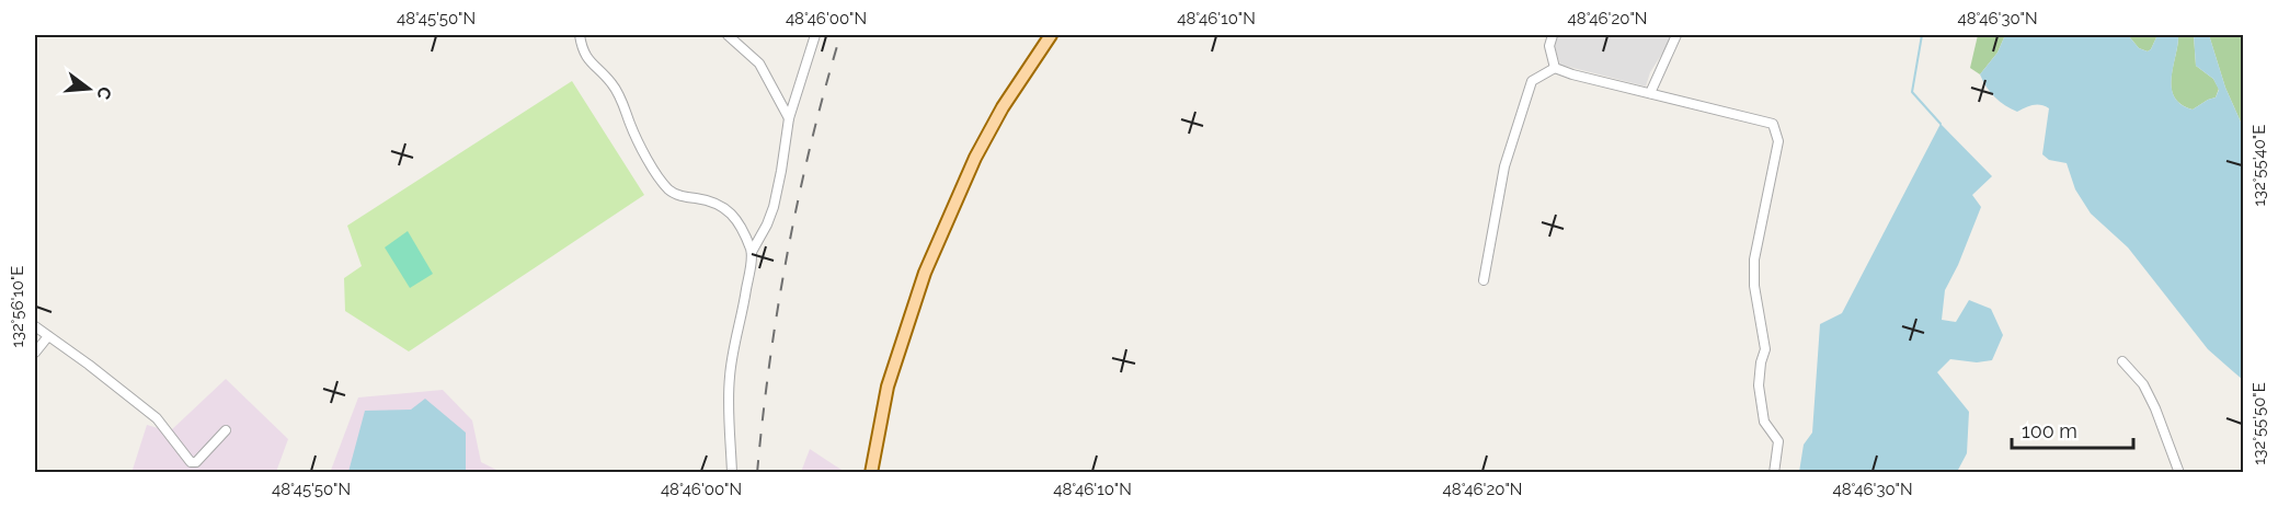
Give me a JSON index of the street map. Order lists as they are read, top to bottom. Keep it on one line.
{"scale_bar":"100 m","north":"right","coordinates":["48°45'50\"N","48°46'00\"N","48°46'10\"N","48°46'20\"N","48°46'30\"N","132°55'40\"E","132°56'10\"E","132°55'50\"E"]}
